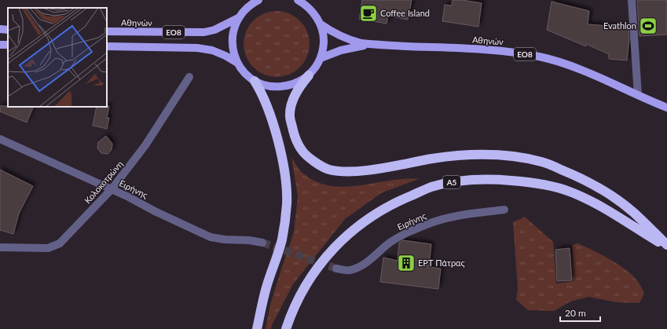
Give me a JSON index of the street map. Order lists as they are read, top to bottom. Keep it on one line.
{"streets":{"highway":["Α5"],"main road":["Αθηνών","ΕΟ8"],"street":["Κολοκοτρώνη","Ειρήνης"]},"crossings":[["Κολοκοτρώνη","Ειρήνης"]],"places":{"cafe":["Coffee Island"],"sports":["Evathlon"],"building":["ΕΡΤ Πάτρας"]},"scale_bar":"20 m"}
